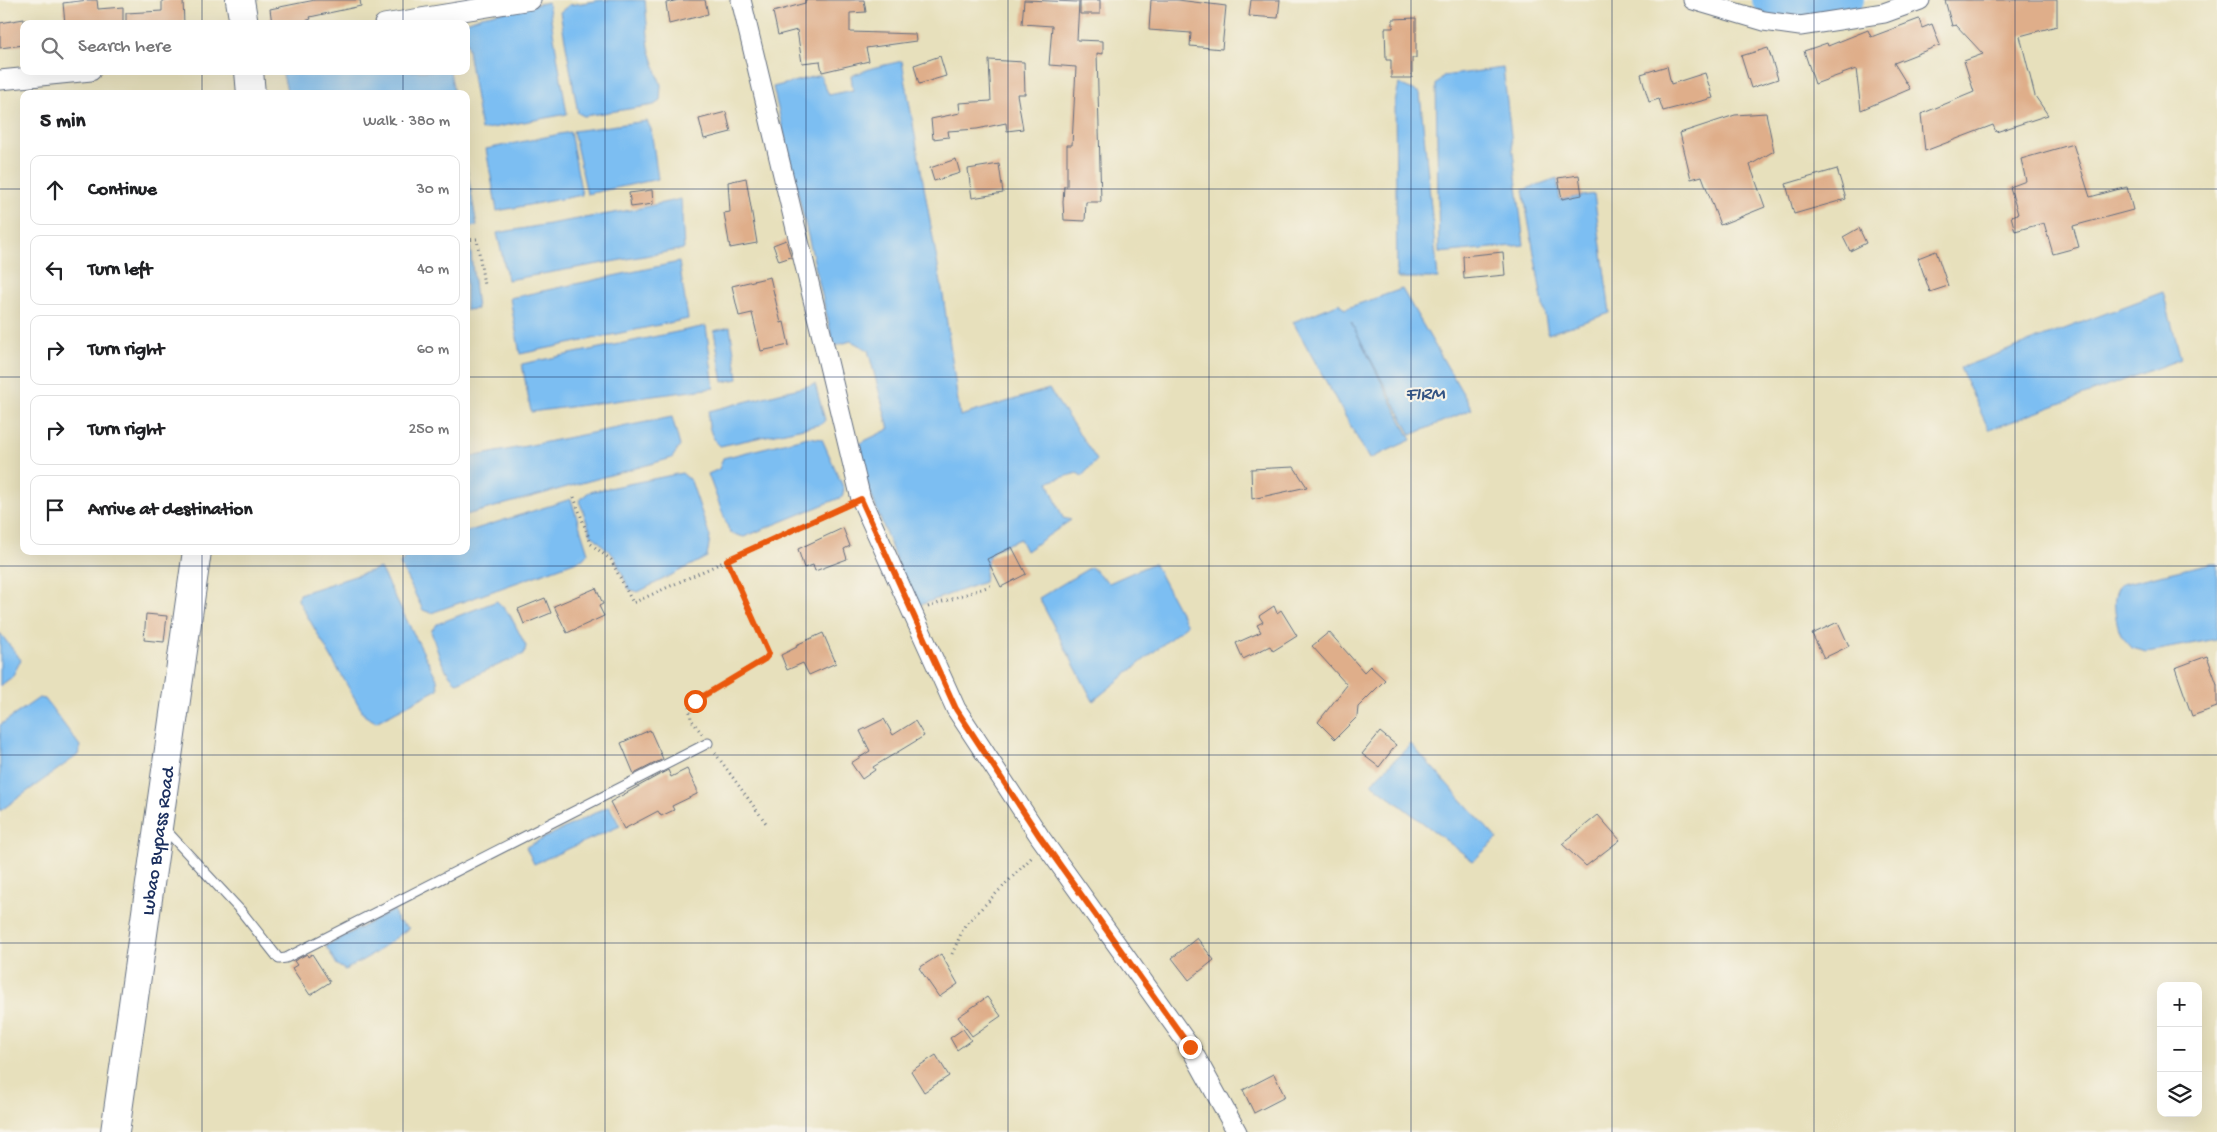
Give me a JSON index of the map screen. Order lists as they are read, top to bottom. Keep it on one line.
{"streets":{"highway":["Lubao Bypass Road"]},"water":["FIRM"],"page":{"search":"Search here","heading":["5 min","Walk · 380 m"],"list":[["Continue","30 m"],["Turn left","40 m"],["Turn right","60 m"],["Turn right","250 m"],"Arrive at destination"],"map_buttons":["+","−"]}}
